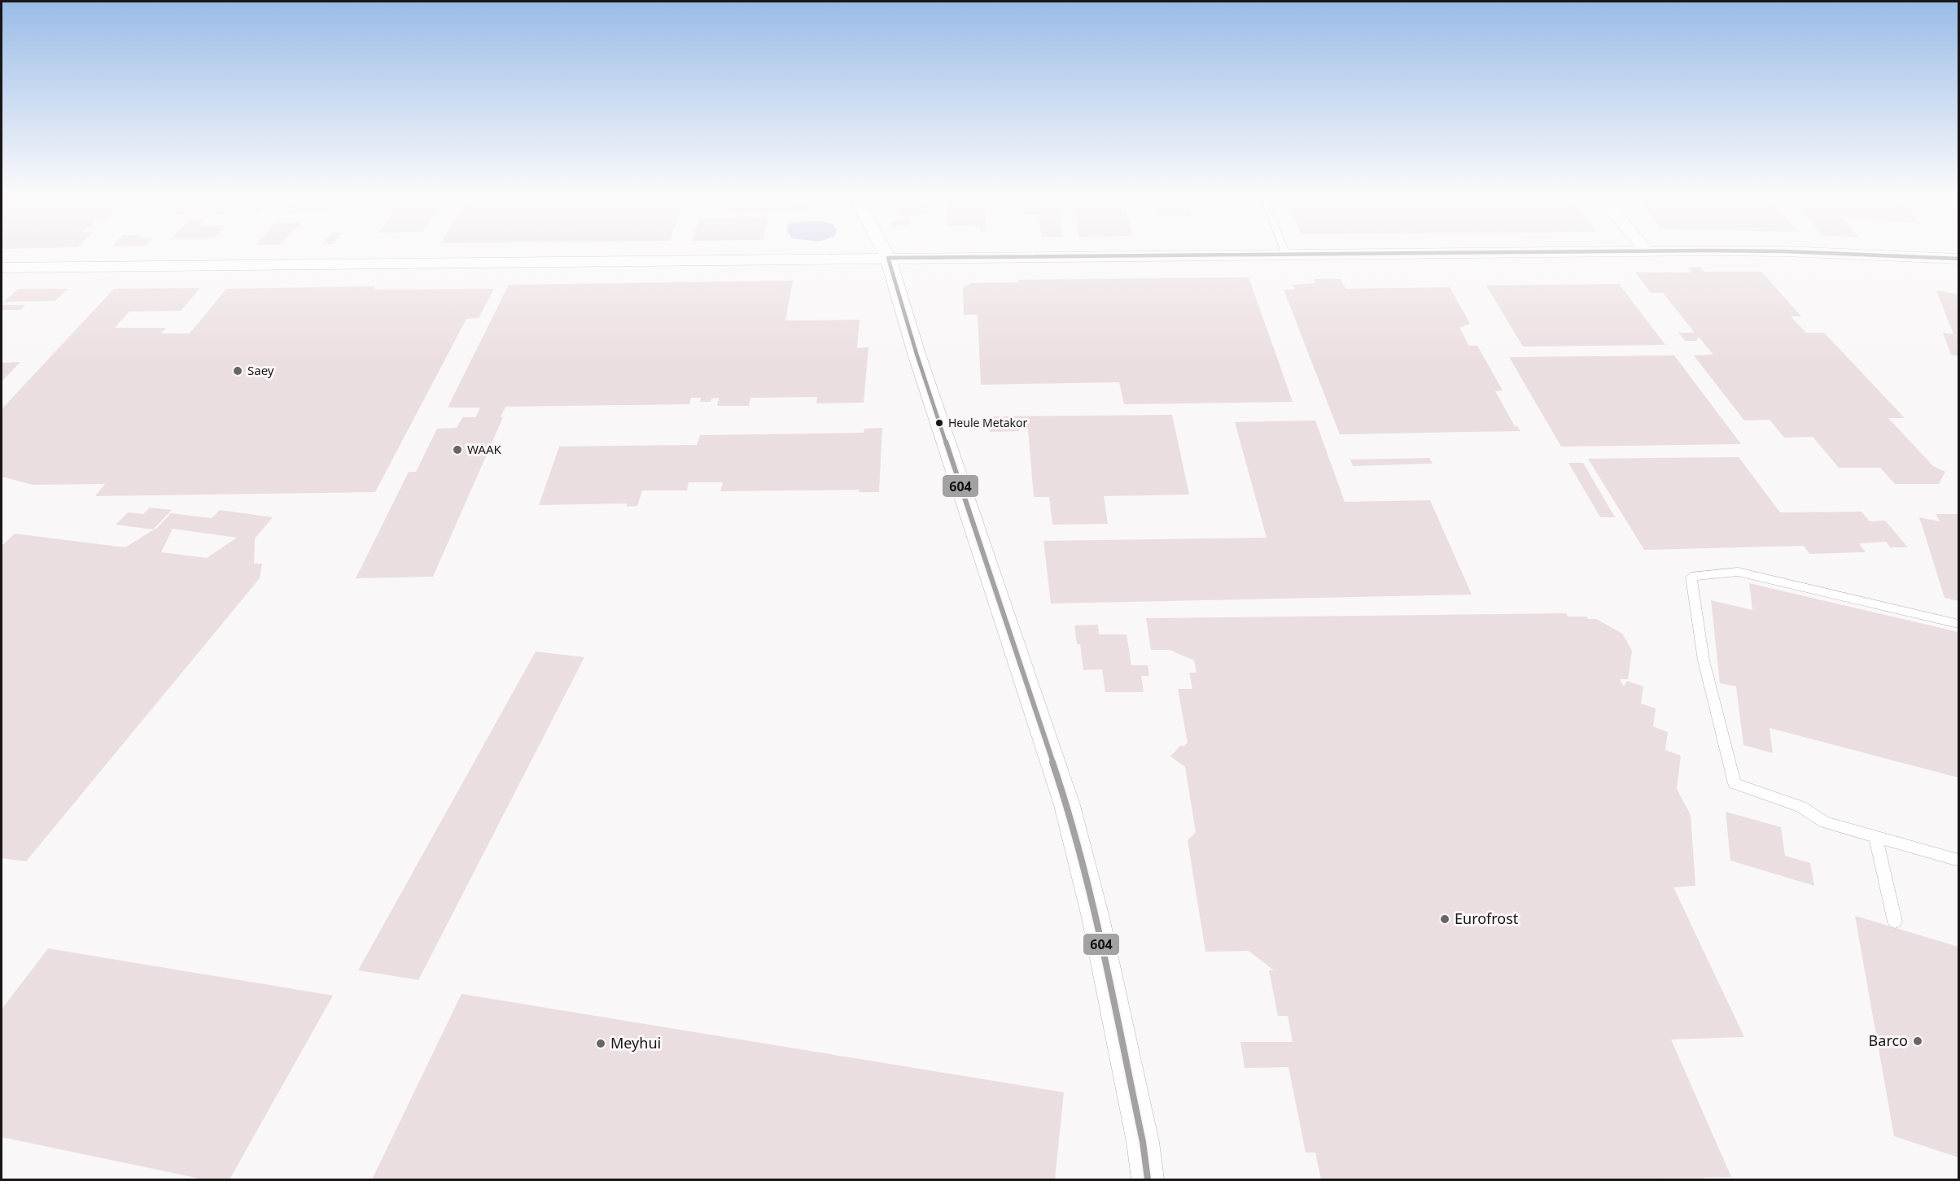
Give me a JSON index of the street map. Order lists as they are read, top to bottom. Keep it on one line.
{"places":["Saey","Heule Metakor","WAAK","Eurofrost","Barco","Meyhui"],"lines":["transit line 604"]}
